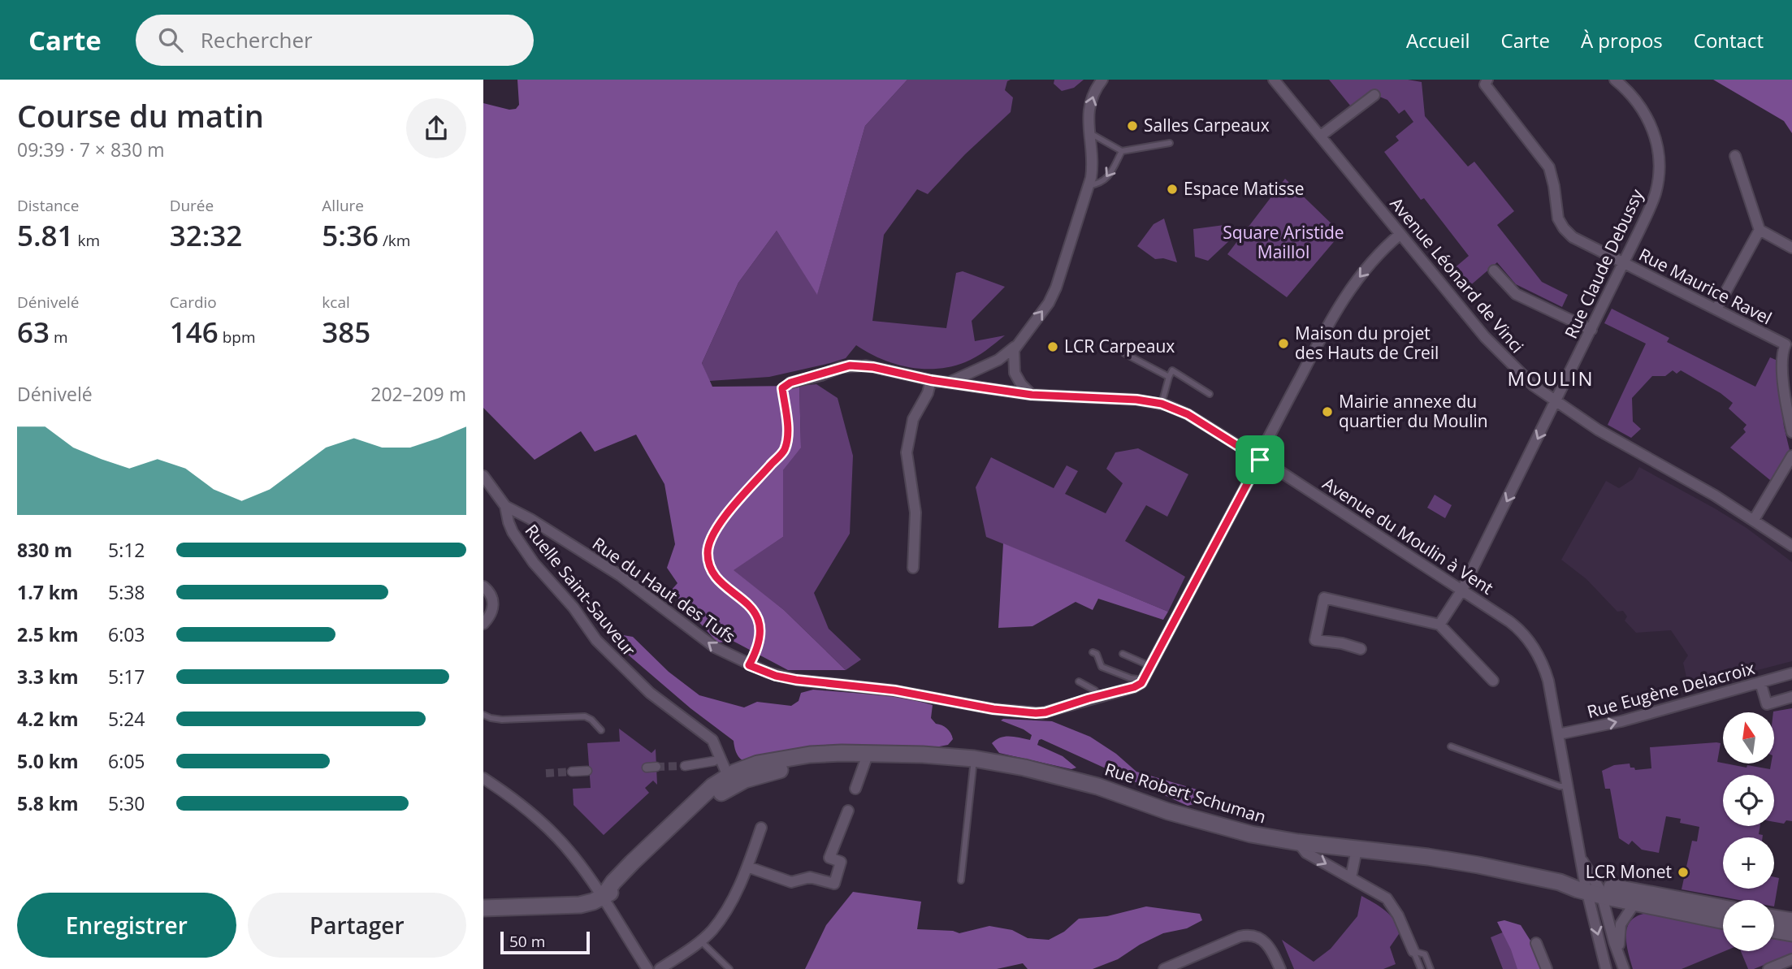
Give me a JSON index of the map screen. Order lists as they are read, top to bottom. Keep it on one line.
{"streets":{"main road":["Rue Robert Schuman"],"street":["Rue Claude Debussy","Avenue Léonard de Vinci","Rue Maurice Ravel","Avenue du Moulin à Vent","Ruelle Saint-Sauveur","Rue du Haut des Tufs","Rue Eugène Delacroix"]},"crossings":[["Rue Claude Debussy","Avenue Léonard de Vinci"],["Rue Claude Debussy","Rue Maurice Ravel"],["Rue Claude Debussy","Avenue du Moulin à Vent"],["Avenue du Moulin à Vent","Rue Eugène Delacroix"],["Avenue du Moulin à Vent","Rue Robert Schuman"],["Ruelle Saint-Sauveur","Rue du Haut des Tufs"],["Ruelle Saint-Sauveur","Rue Robert Schuman"]],"one_way":["Rue du Haut des Tufs","Rue Eugène Delacroix"],"districts":["MOULIN"],"parks":["Square Aristide Maillol"],"places":["Salles Carpeaux","Espace Matisse","Maison du projet des Hauts de Creil","LCR Carpeaux","Mairie annexe du quartier du Moulin","LCR Monet"],"scale_bar":"50 m","north":"top","page":{"header":"Carte","search":"Rechercher","nav":["Accueil","Carte","À propos","Contact"],"heading":["Course du matin","09:39 · 7 × 830 m"],"stats":[["Distance","5.81 km"],["Durée","32:32"],["Allure","5:36 /km"],["Dénivelé","63 m"],["Cardio","146 bpm"],["kcal","385"]],"chart":["Dénivelé","202–209 m"],"list":[{"name":"830 m","note":"5:12"},{"name":"1.7 km","note":"5:38"},{"name":"2.5 km","note":"6:03"},{"name":"3.3 km","note":"5:17"},{"name":"4.2 km","note":"5:24"},{"name":"5.0 km","note":"6:05"},{"name":"5.8 km","note":"5:30"}],"map_buttons":["+","−"],"buttons":["Enregistrer","Partager"],"scale":"50 m"}}
